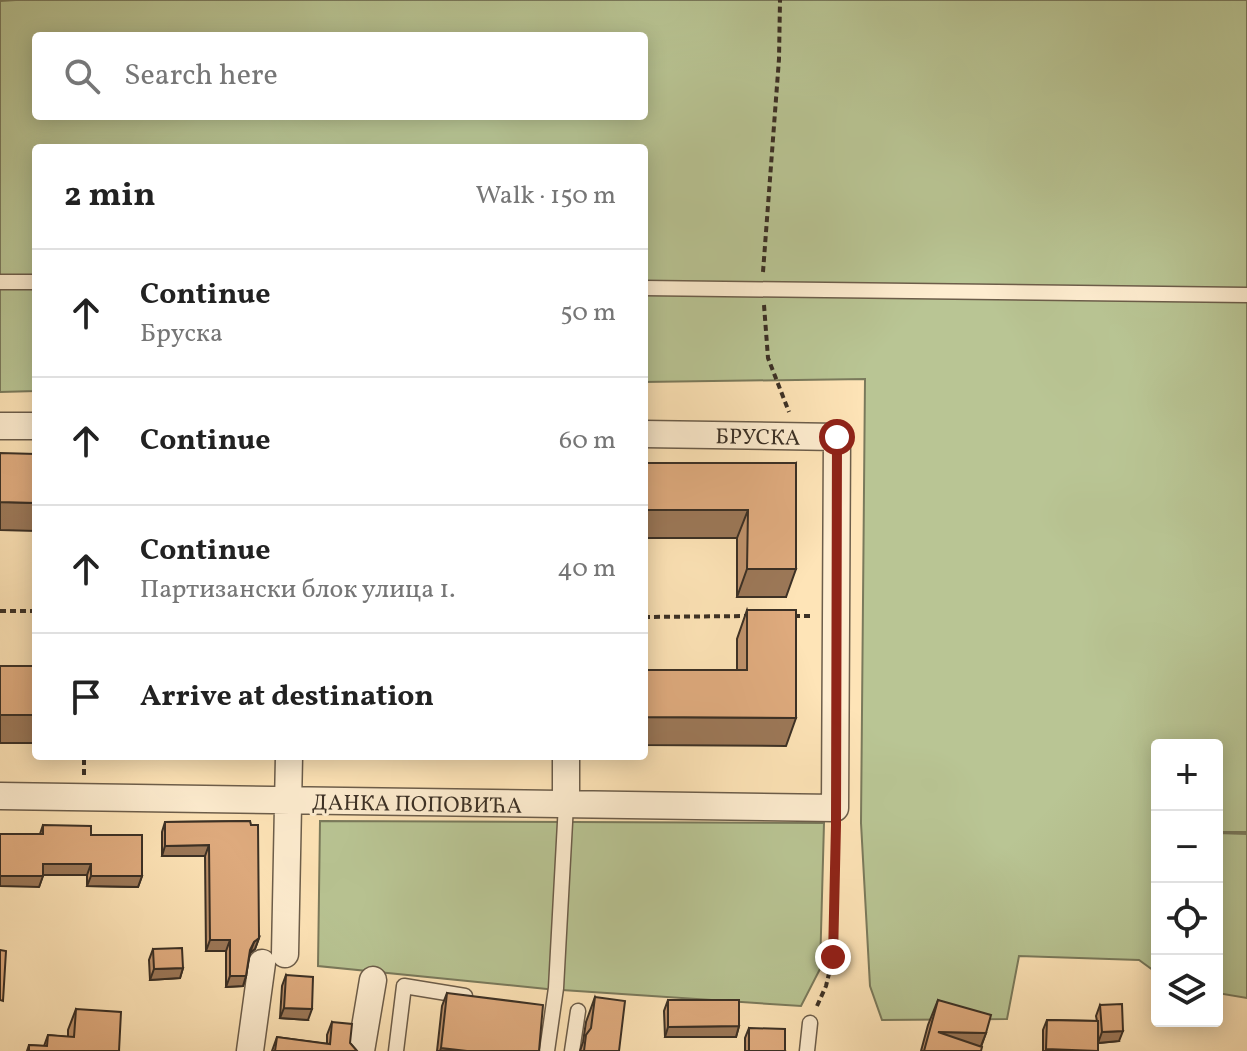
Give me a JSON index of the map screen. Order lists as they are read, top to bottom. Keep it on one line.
{"streets":{"street":["БРУСКА","ДАНКА ПОПОВИЋА"]},"page":{"search":"Search here","heading":["2 min","Walk · 150 m"],"list":[["Continue","Бруска","50 m"],["Continue","60 m"],["Continue","Партизански блок улица 1.","40 m"],"Arrive at destination"],"map_buttons":["+","−"]}}
